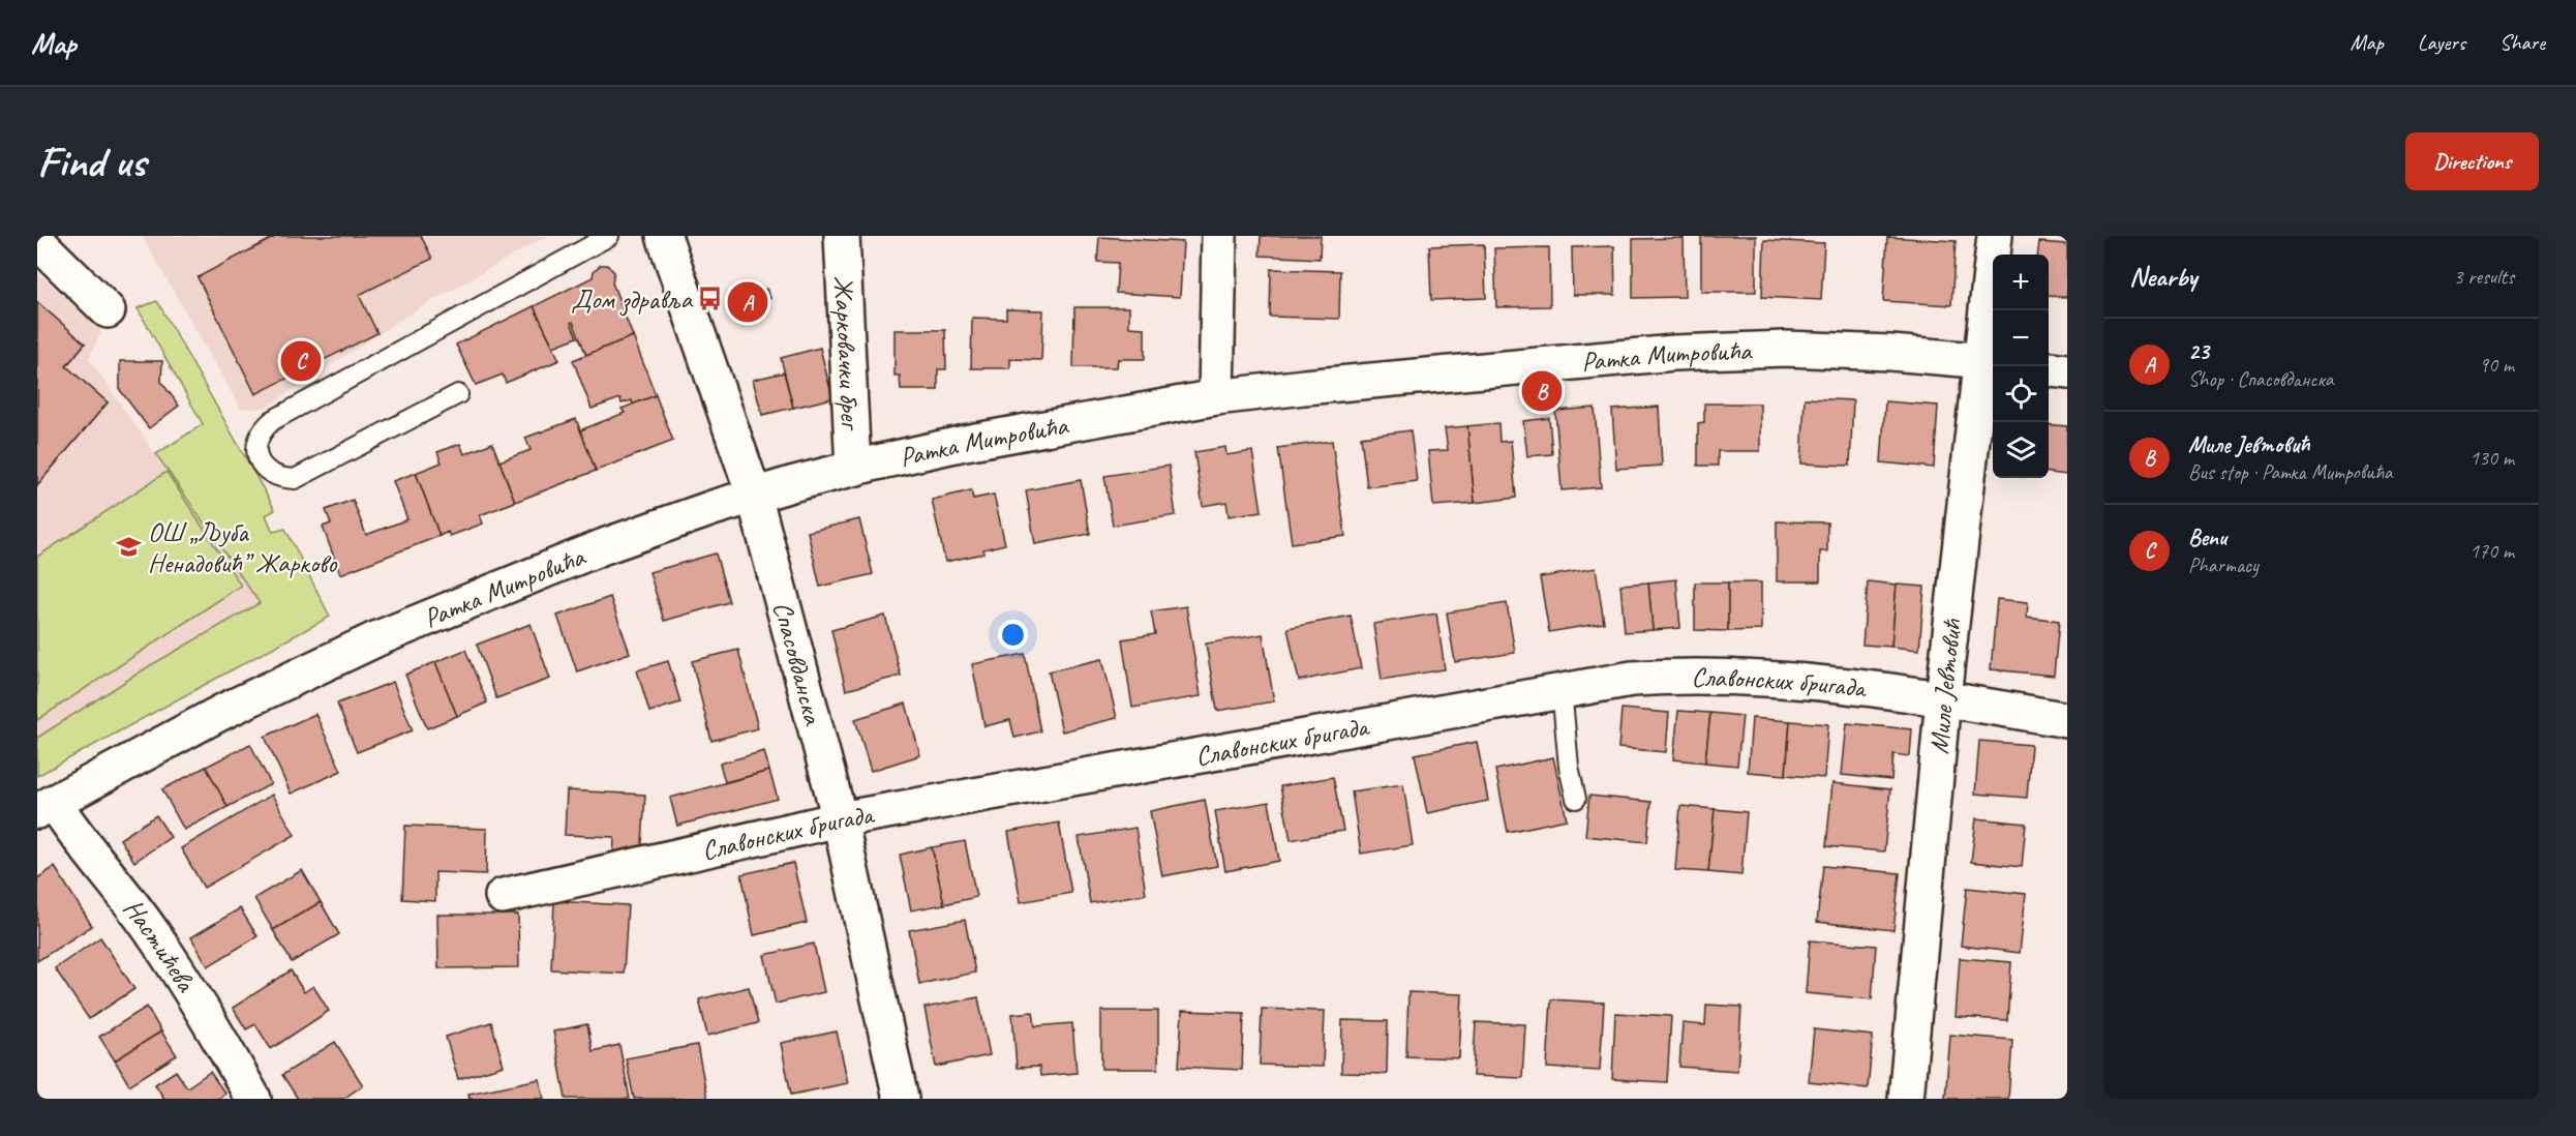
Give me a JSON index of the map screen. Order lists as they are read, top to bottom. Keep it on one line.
{"streets":{"street":["Жарковачки брег","Ратка Митровића","Спасовданска","Славонских бригада","Миле Јевтовић","Настићева"]},"crossings":[["Жарковачки брег","Ратка Митровића"],["Ратка Митровића","Спасовданска"],["Ратка Митровића","Миле Јевтовић"],["Ратка Митровића","Настићева"],["Спасовданска","Славонских бригада"],["Славонских бригада","Миле Јевтовић"]],"places":{"bus stop":["Дом здравља"],"school or university":["ОШ „Љуба Ненадовић” Жарково"]},"page":{"header":"Map","nav":["Map","Layers","Share"],"buttons":"Directions","title":"Find us","heading":["Nearby","3 results"],"map_buttons":["+","−"],"pins":["A","C","B"],"list":[{"mark":"A","name":"23","note":"Shop · Спасовданска","value":"90 m"},{"mark":"B","name":"Миле Јевтовић","note":"Bus stop · Ратка Митровића","value":"130 m"},{"mark":"C","name":"Benu","note":"Pharmacy","value":"170 m"}]}}
